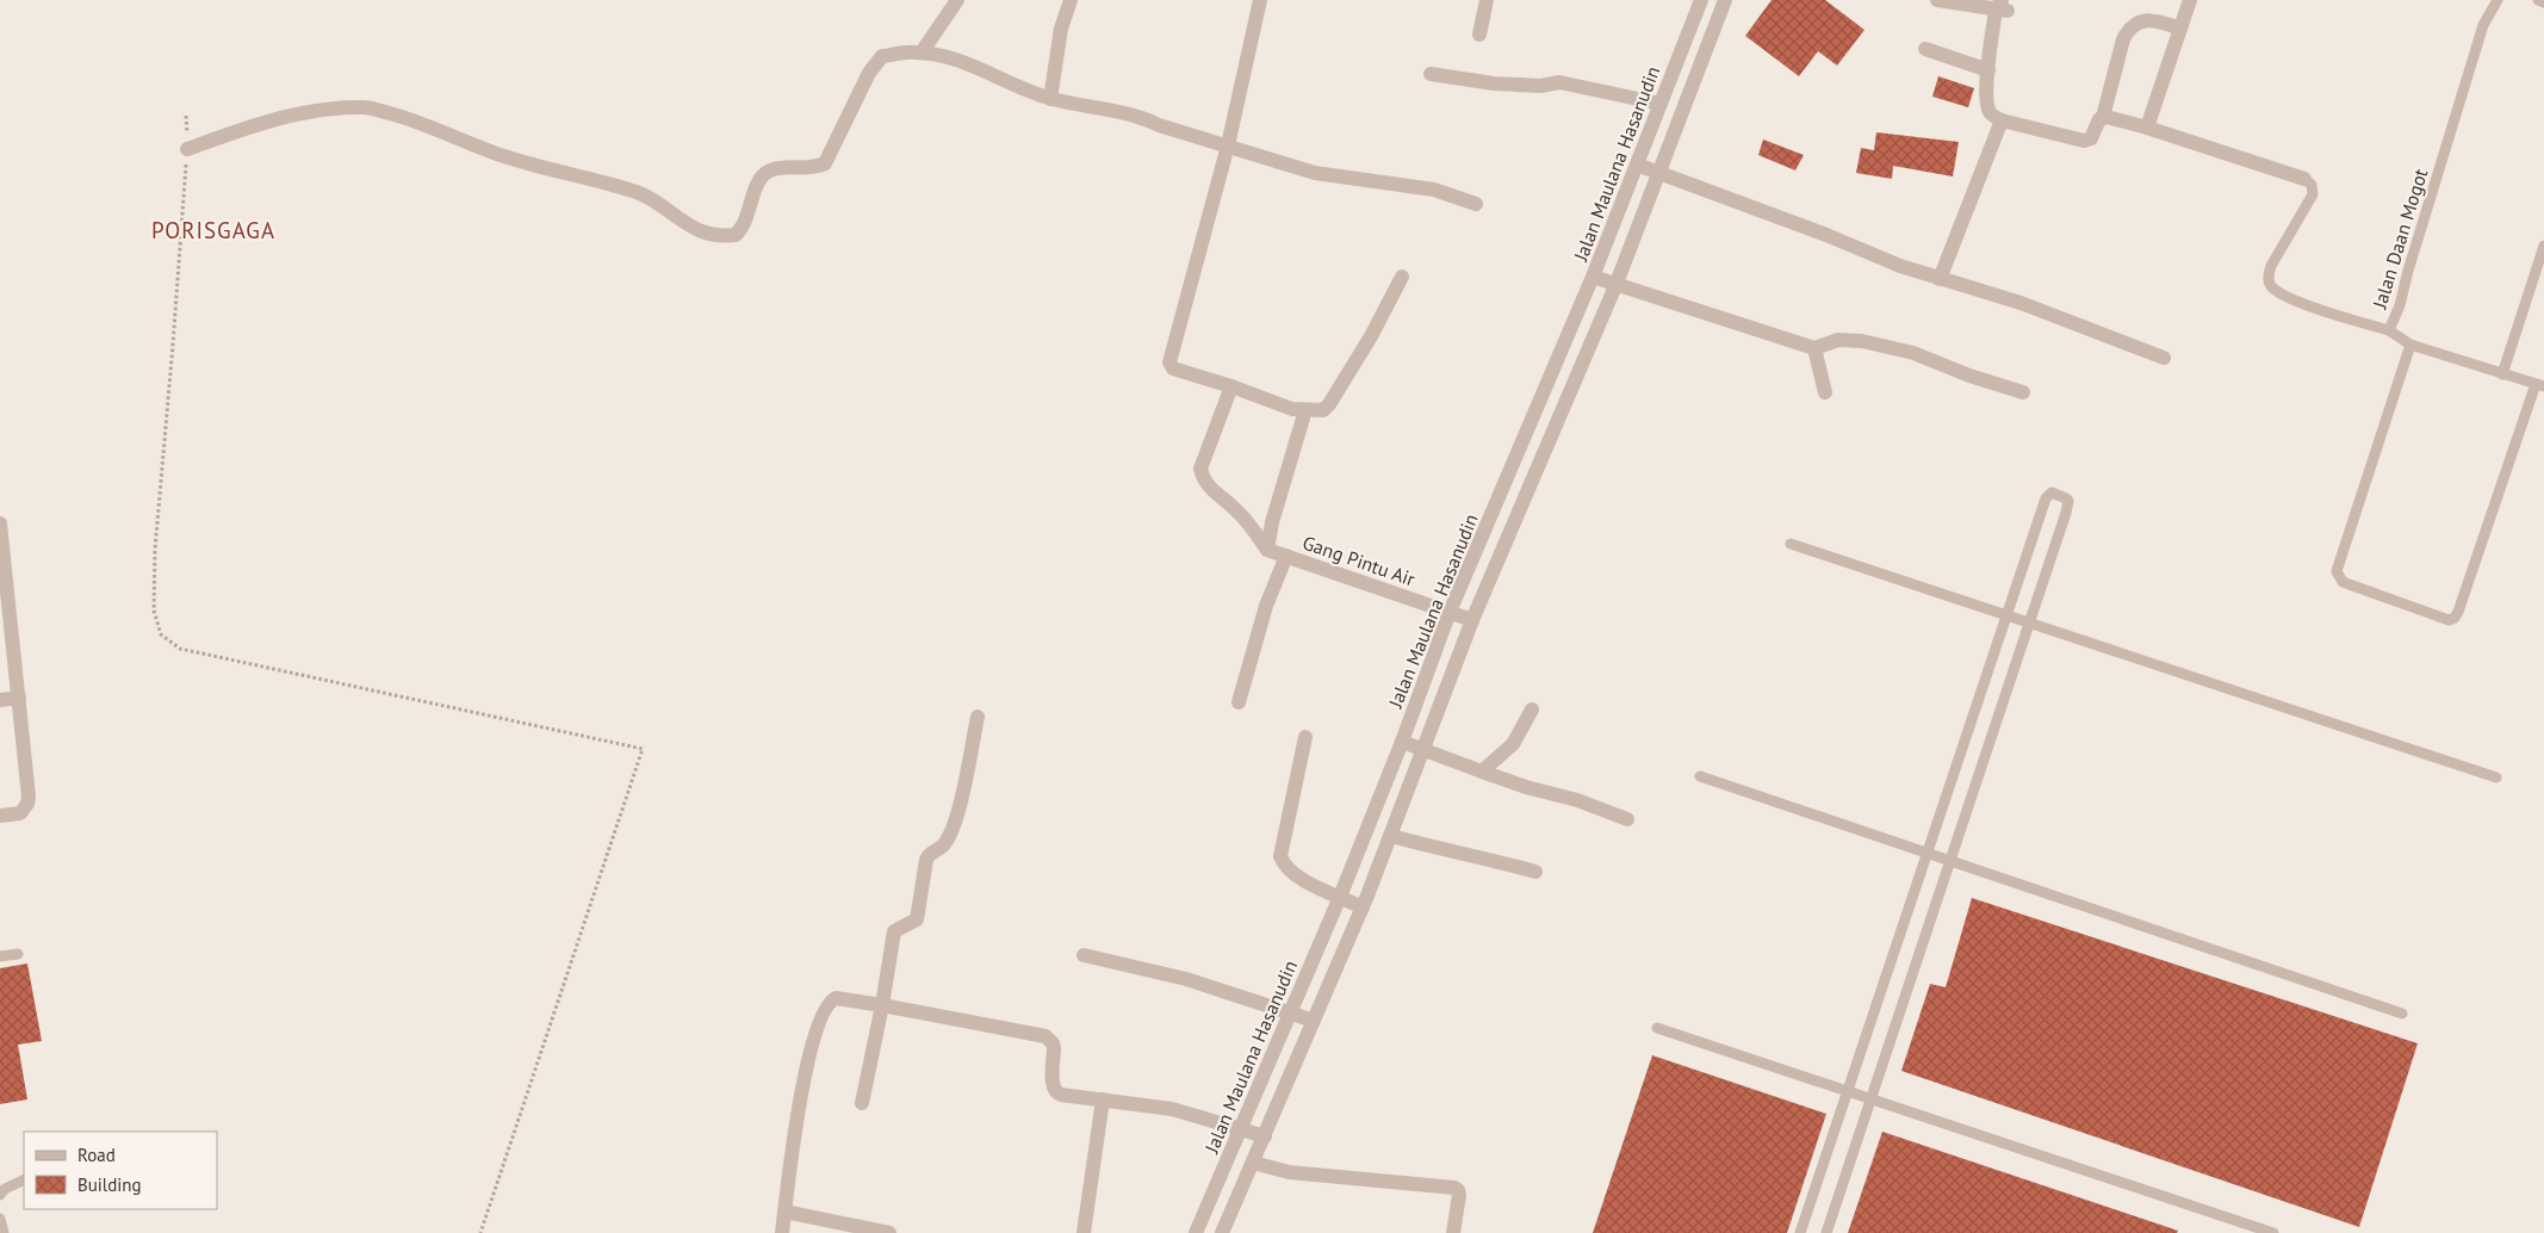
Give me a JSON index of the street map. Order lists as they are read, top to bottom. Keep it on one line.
{"streets":{"street":["Jalan Maulana Hasanudin","Gang Pintu Air"],"lane":["Jalan Daan Mogot"]},"crossings":[["Jalan Maulana Hasanudin","Gang Pintu Air"]],"districts":["PORISGAGA"],"legend":["Road","Building"]}
